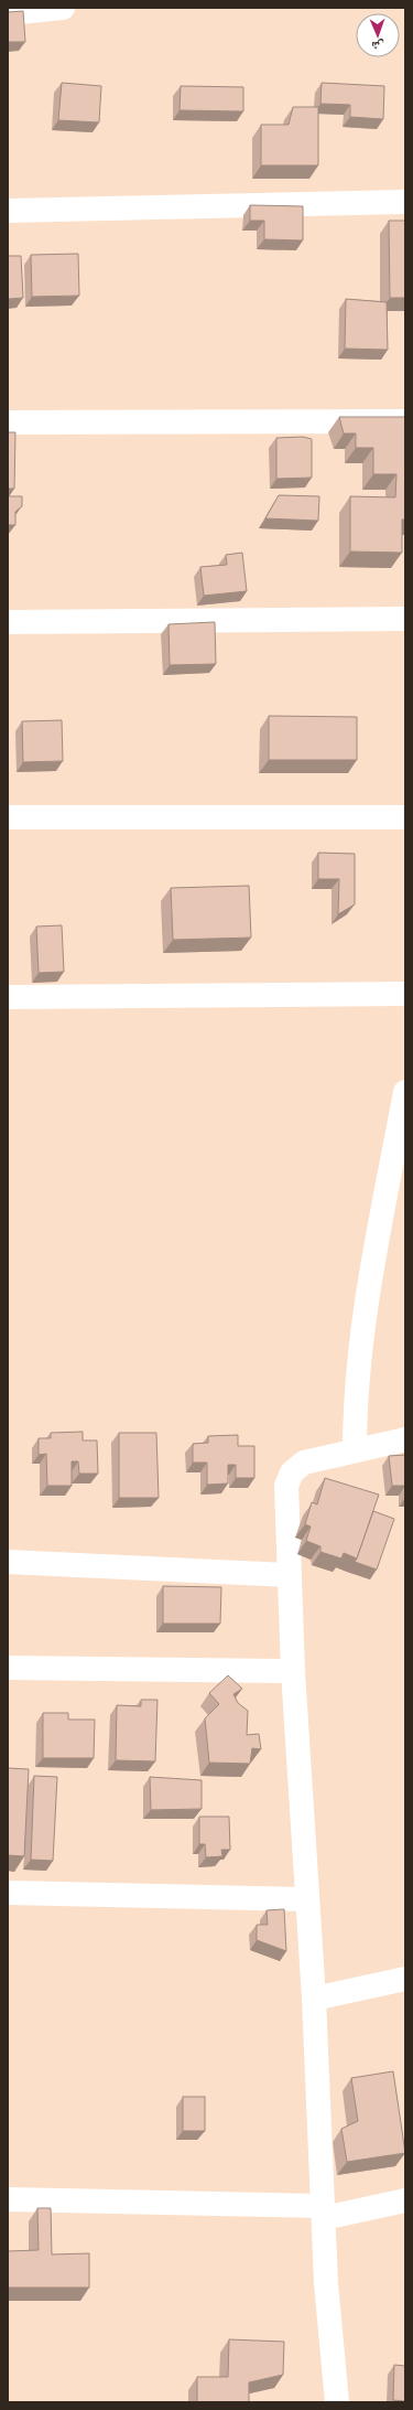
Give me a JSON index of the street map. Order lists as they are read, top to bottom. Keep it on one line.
{"north":"bottom"}
